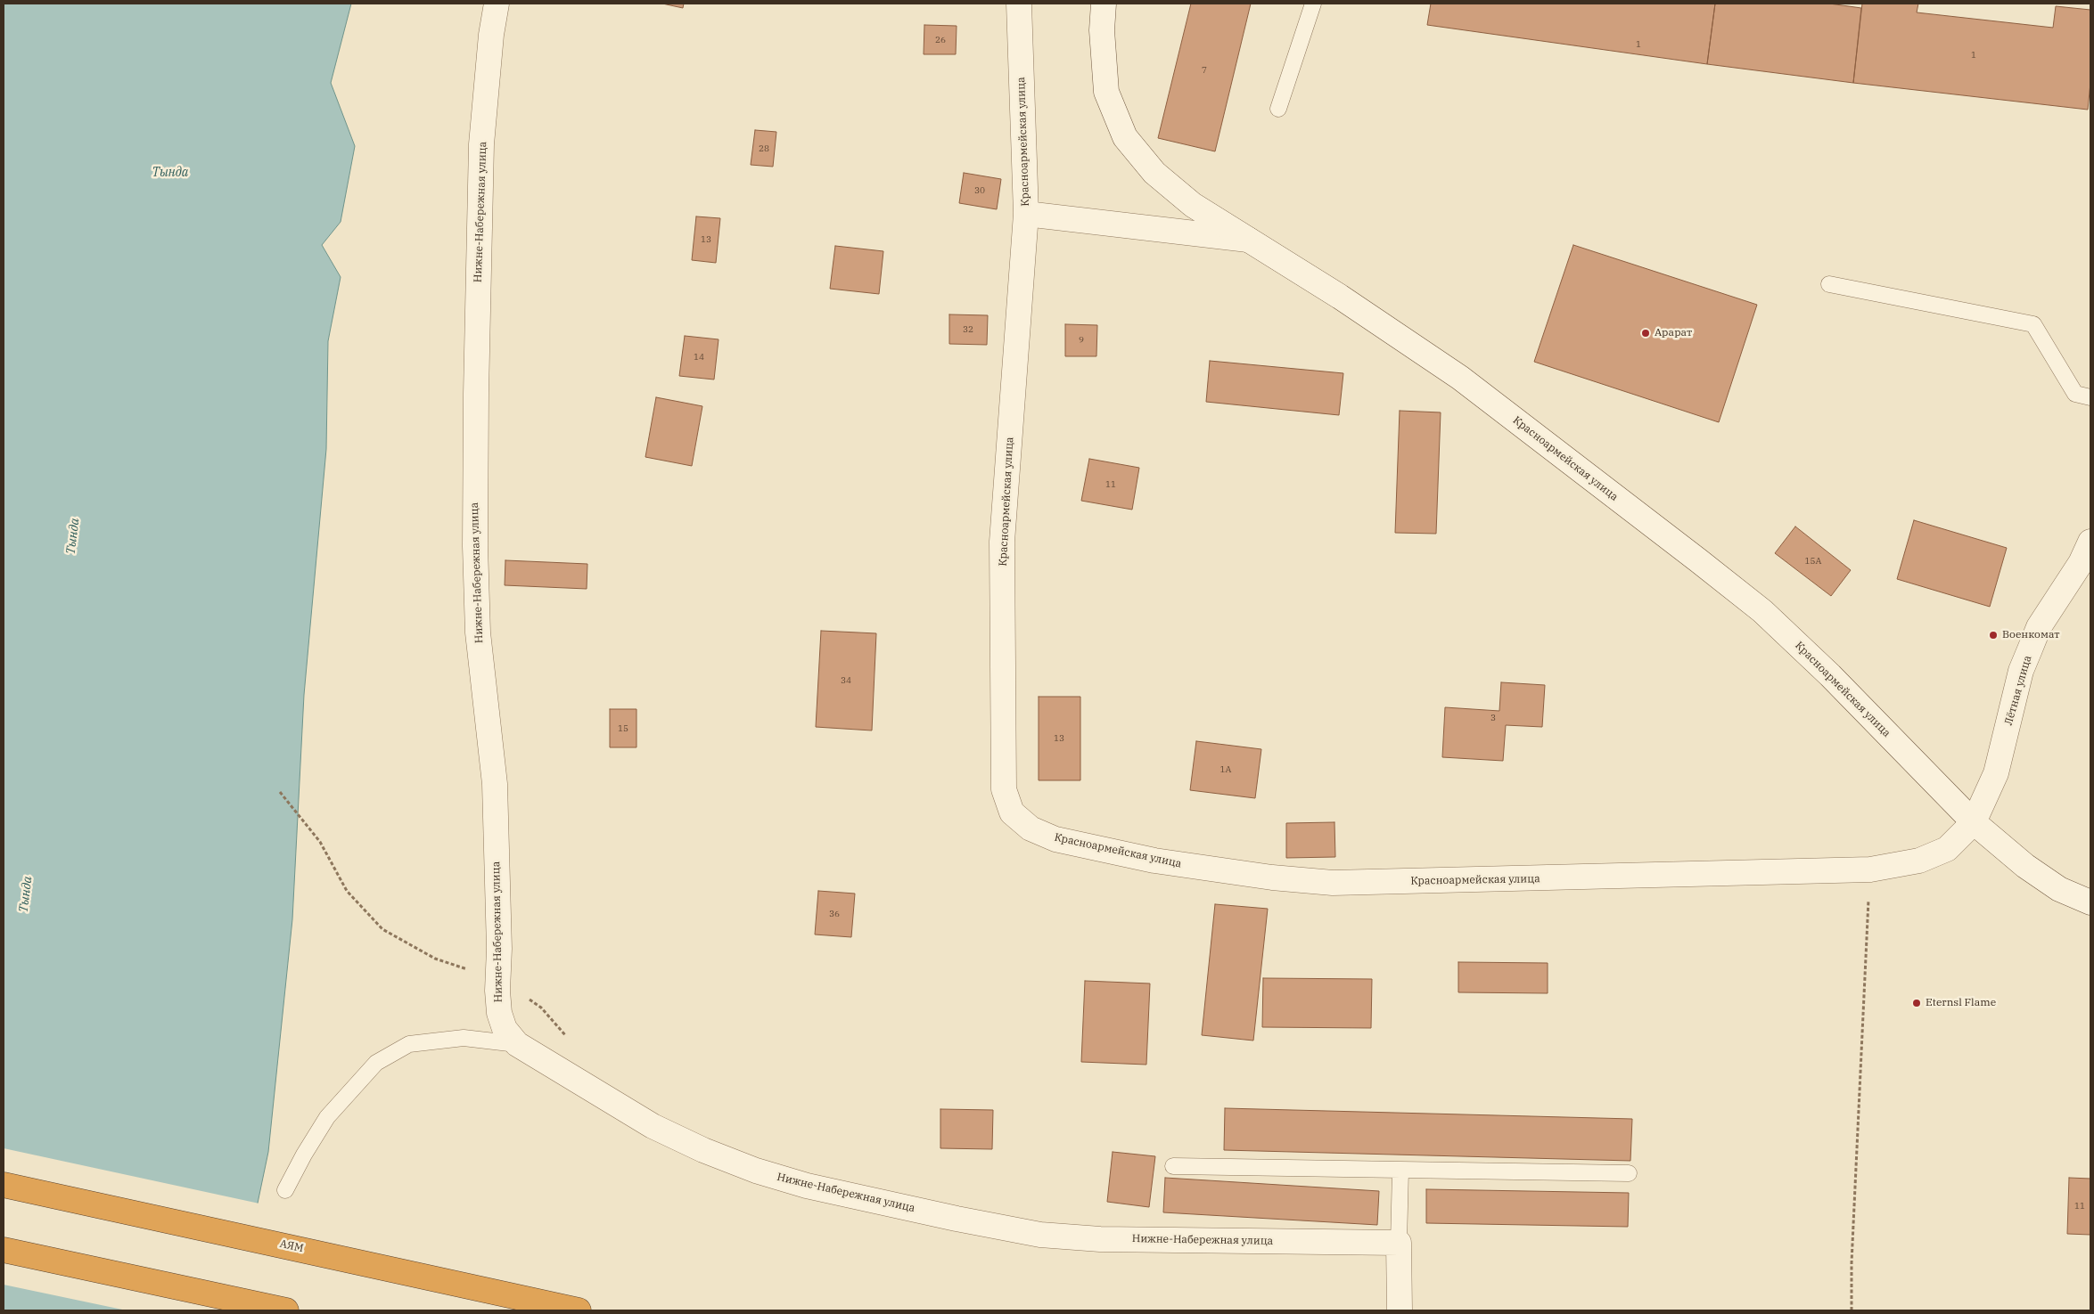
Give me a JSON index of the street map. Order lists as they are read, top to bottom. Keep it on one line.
{"streets":{"highway":["АЯМ"],"street":["Красноармейская улица","Нижне-Набережная улица","Лётная улица"]},"crossings":[["Красноармейская улица","Лётная улица"]],"water":["Тында"],"places":["Арарат","Военкомат","Eternsl Flame"],"house_numbers":["26","1","1","7","28","30","13","32","9","14","11","15А","34","3","15","13","1А","36","11"]}
